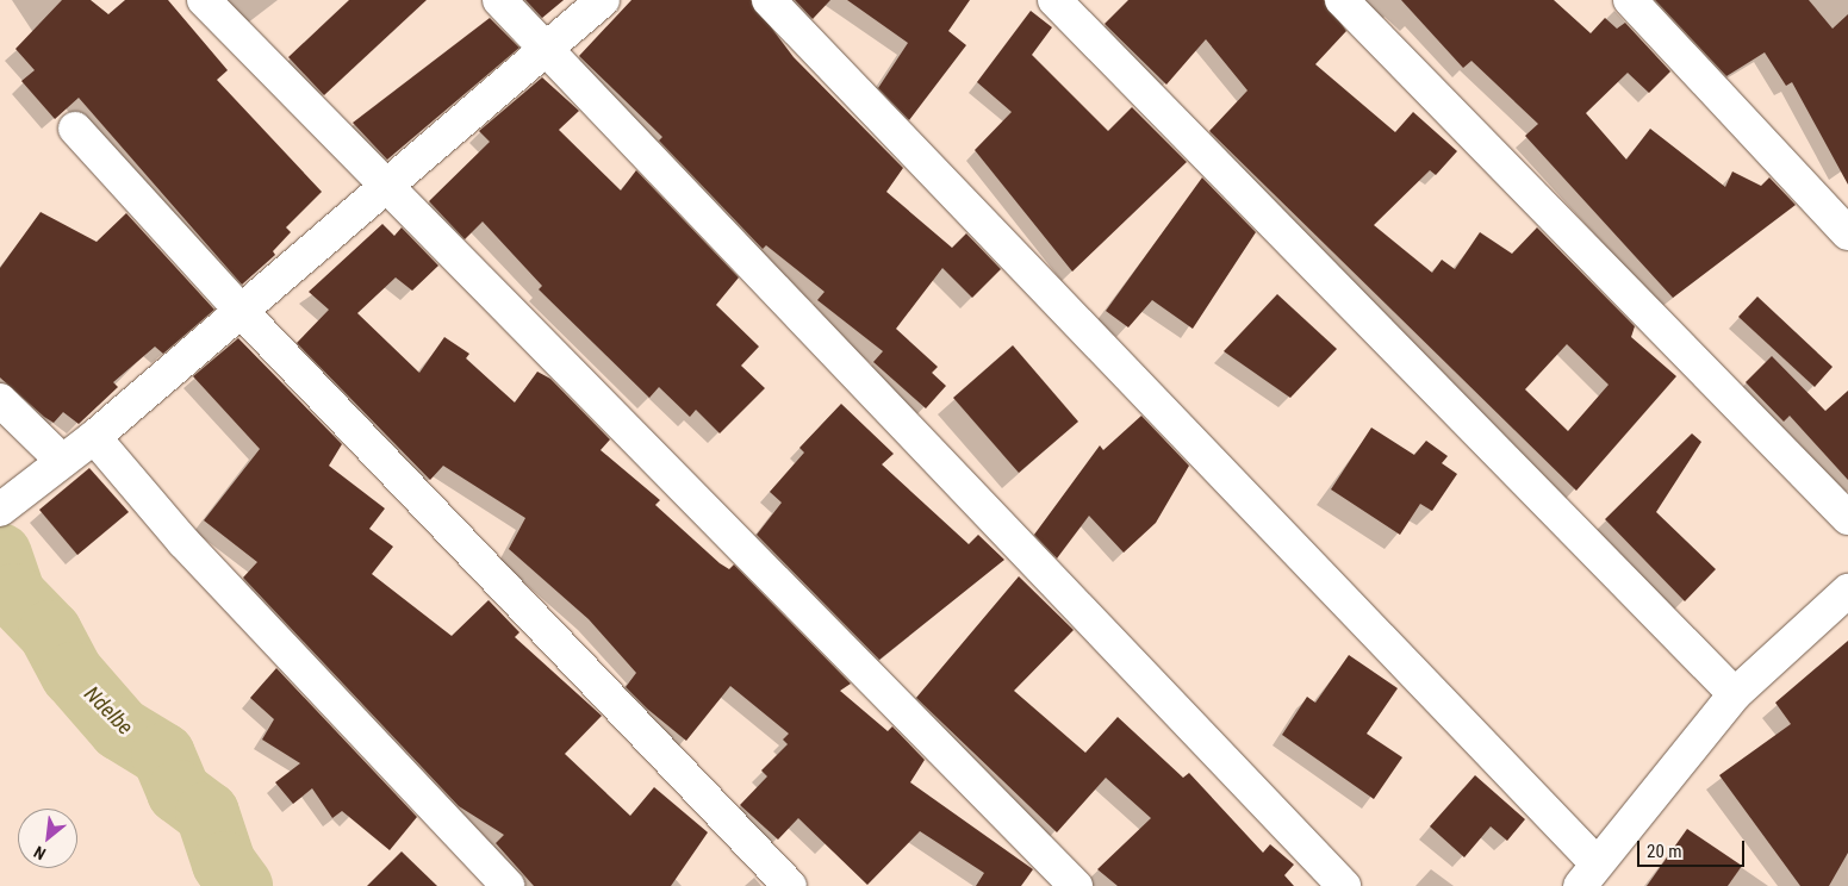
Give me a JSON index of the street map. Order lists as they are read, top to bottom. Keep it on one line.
{"water":["Ndelbe"],"scale_bar":"20 m","north":"bottom left"}
